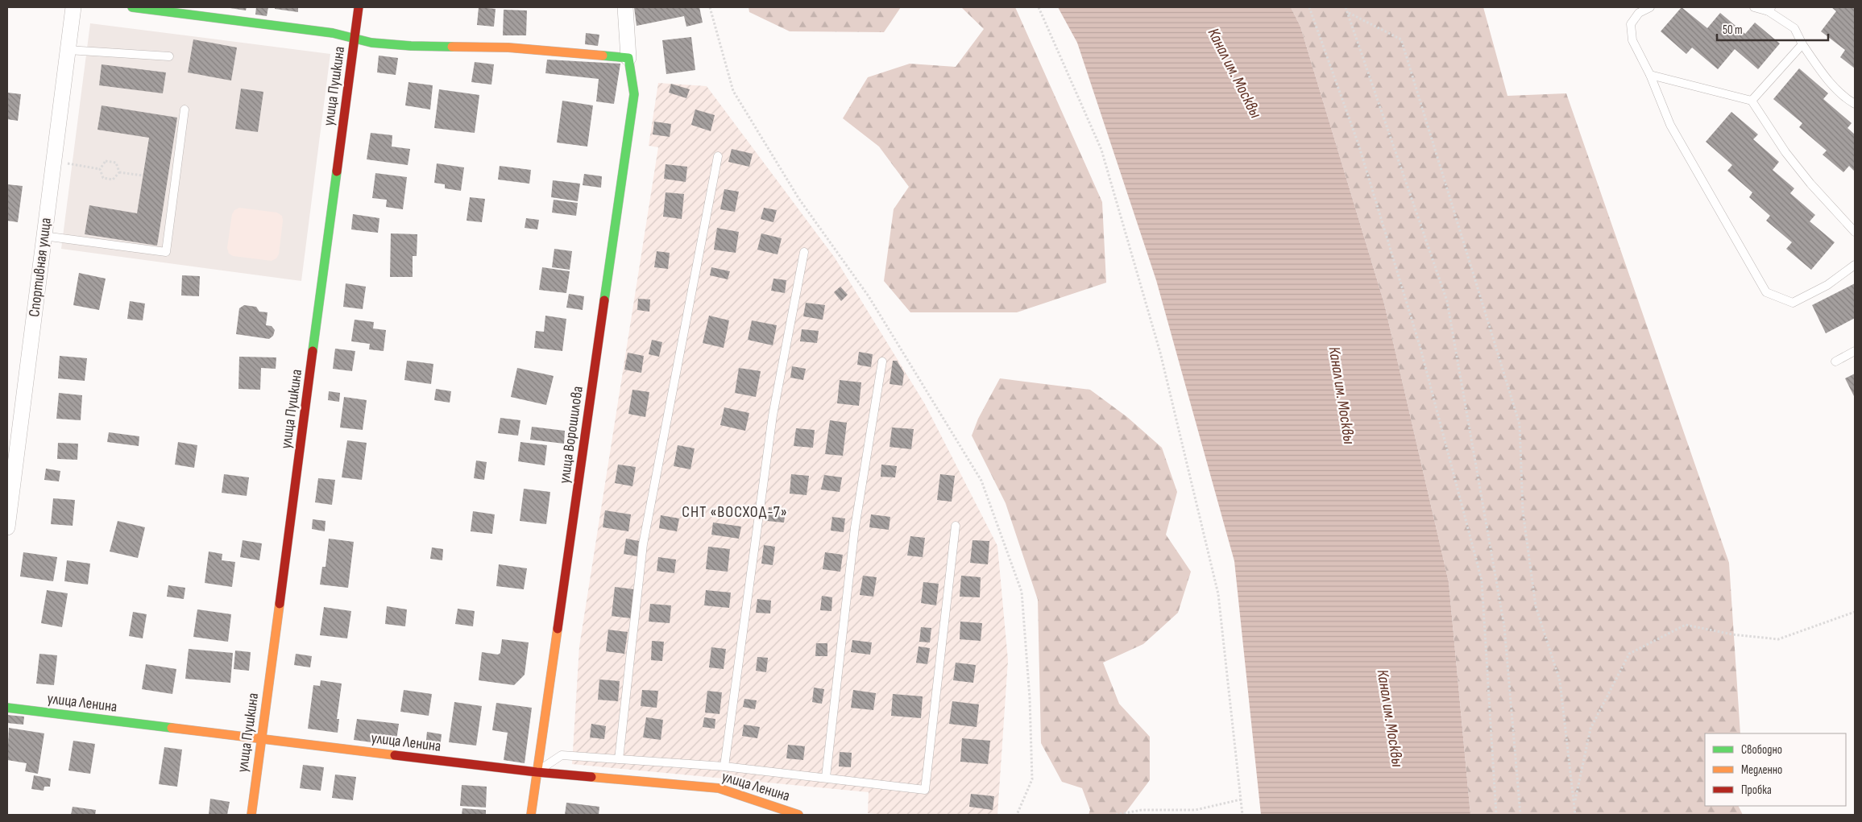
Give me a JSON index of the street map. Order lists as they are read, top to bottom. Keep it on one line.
{"streets":{"street":["улица Пушкина","Спортивная улица","улица Ворошилова","улица Ленина"]},"crossings":[["улица Пушкина","улица Ленина"],["улица Ворошилова","улица Ленина"]],"districts":["СНТ «ВОСХОД-7»"],"water":["Канал им. Москвы"],"legend":["Свободно","Медленно","Пробка"],"scale_bar":"50 m"}
